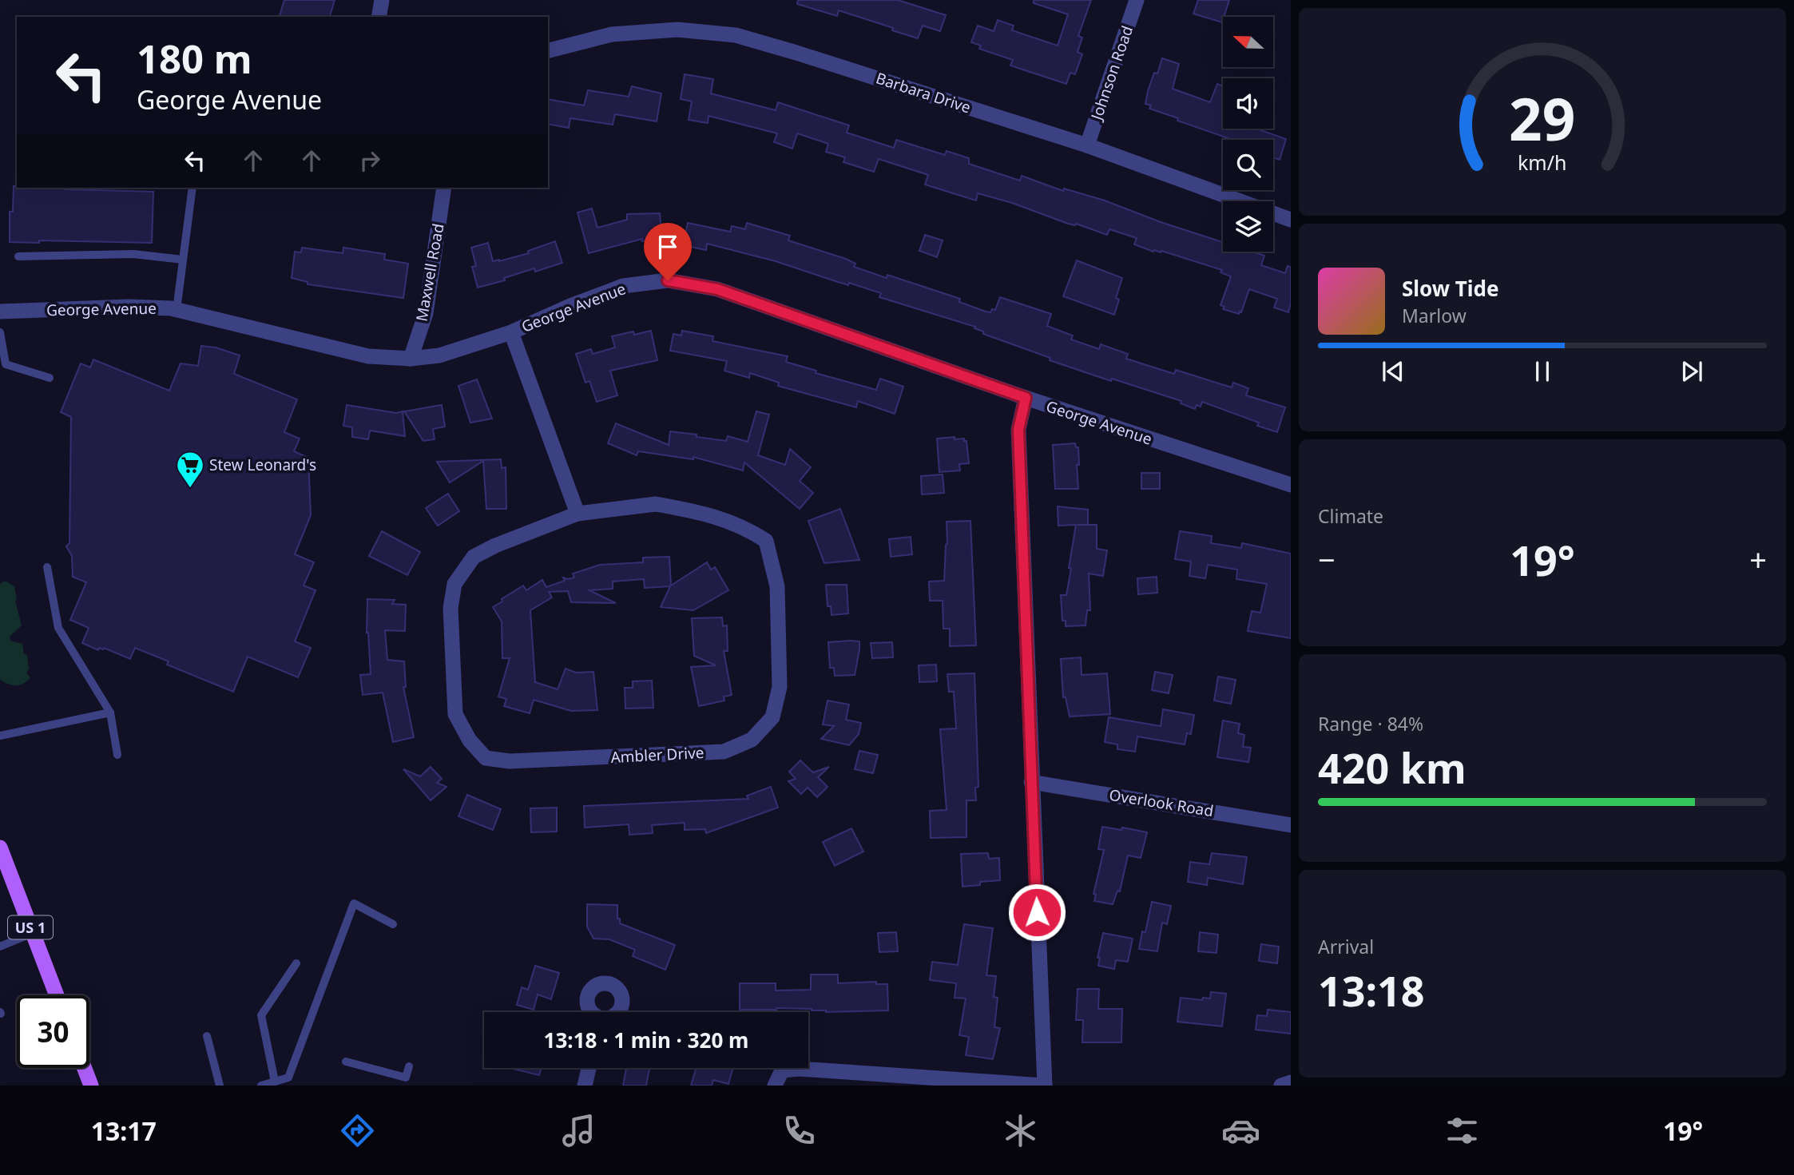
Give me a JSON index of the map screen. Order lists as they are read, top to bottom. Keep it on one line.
{"streets":{"main road":["US 1"],"street":["Johnson Road","Barbara Drive","Maxwell Road","George Avenue","Ambler Drive","Overlook Road"]},"crossings":[["Johnson Road","Barbara Drive"],["Maxwell Road","George Avenue"]],"places":{"supermarket":["Stew Leonard's"]},"north":"left","page":{"turn":["180 m","George Avenue"],"song":["Slow Tide","Marlow"],"tile":["Climate",["Range · 84%","420 km"],["Arrival","13:18"]],"heat":["−","19°","+"],"limit":"30","trip":"13:18 · 1 min · 320 m","tabs":["13:17","19°"],"gauge":["29","km/h"]}}
